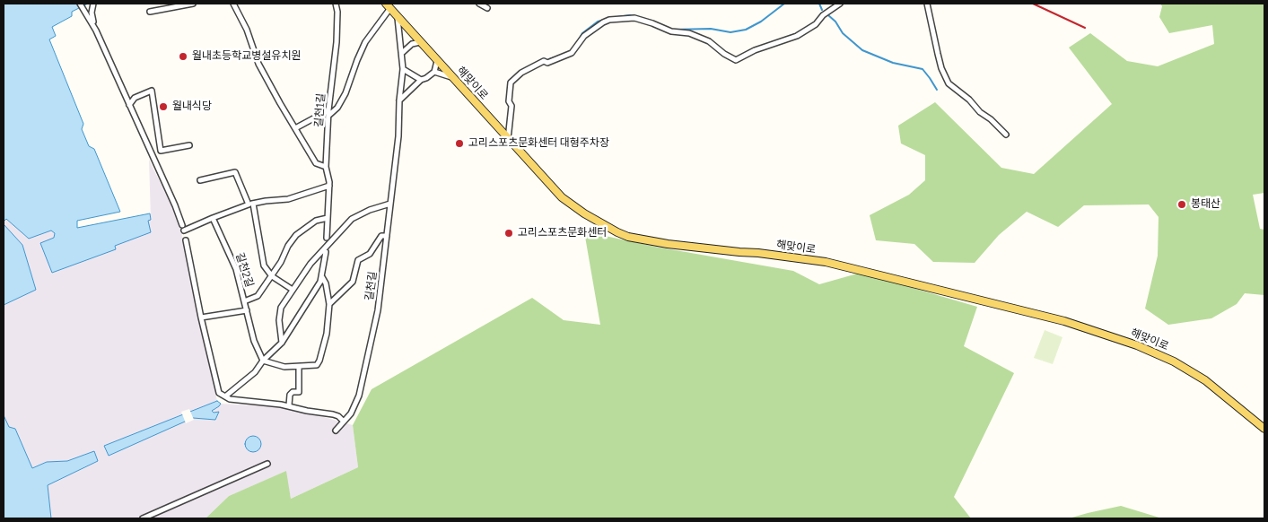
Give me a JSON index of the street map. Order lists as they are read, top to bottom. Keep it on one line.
{"streets":{"main road":["해맞이로"],"street":["길천1길","길천2길","길천길"]},"crossings":[["해맞이로","길천길"]],"places":["월내초등학교병설유치원","월내식당","고리스포츠문화센터 대형주차장","봉태산","고리스포츠문화센터"]}
